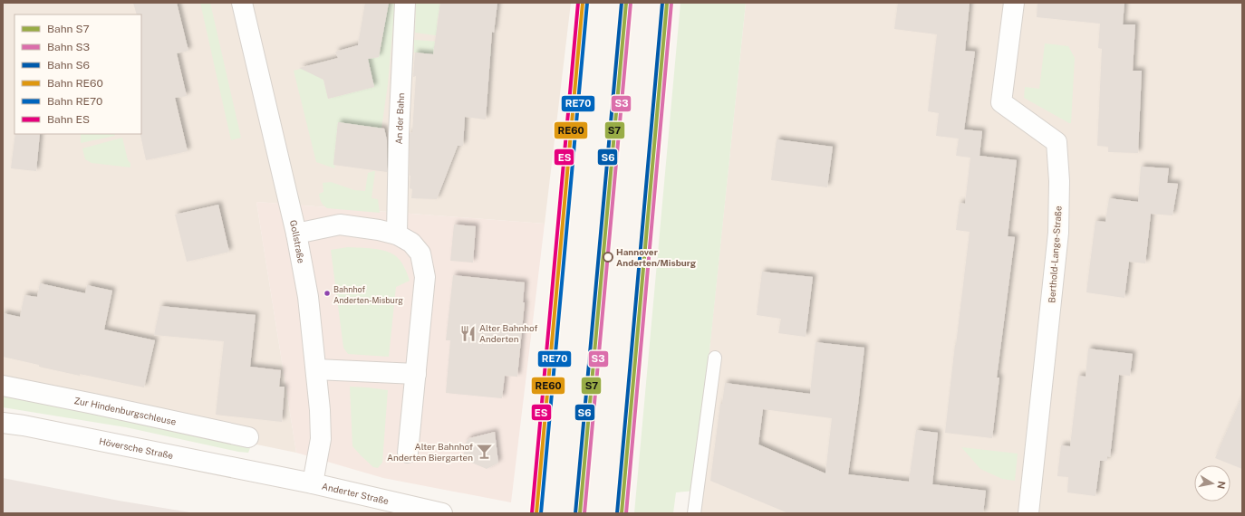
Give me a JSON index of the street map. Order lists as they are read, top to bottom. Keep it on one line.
{"streets":{"street":["An der Bahn","Gollstraße","Berthold-Lange-Straße","Zur Hindenburgschleuse","Höversche Straße","Anderter Straße"]},"crossings":[["Gollstraße","Anderter Straße"],["Höversche Straße","Anderter Straße"]],"places":{"other":["Hannover Anderten/Misburg","Bahnhof Anderten-Misburg"],"restaurant":["Alter Bahnhof Anderten"],"bar":["Alter Bahnhof Anderten Biergarten"]},"lines":["rail line S7","rail line S3","rail line S6","rail line RE60","rail line RE70","rail line ES"],"legend":["Bahn S7","Bahn S3","Bahn S6","Bahn RE60","Bahn RE70","Bahn ES"],"north":"right"}
